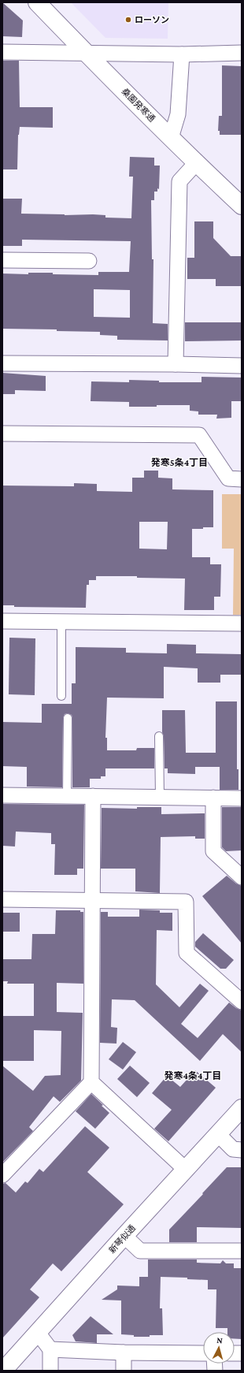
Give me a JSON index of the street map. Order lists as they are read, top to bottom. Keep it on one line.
{"streets":{"street":["桑園発寒通","新琴似通"]},"districts":["発寒5条4丁目","発寒4条4丁目"],"places":["ローソン"],"north":"top"}
